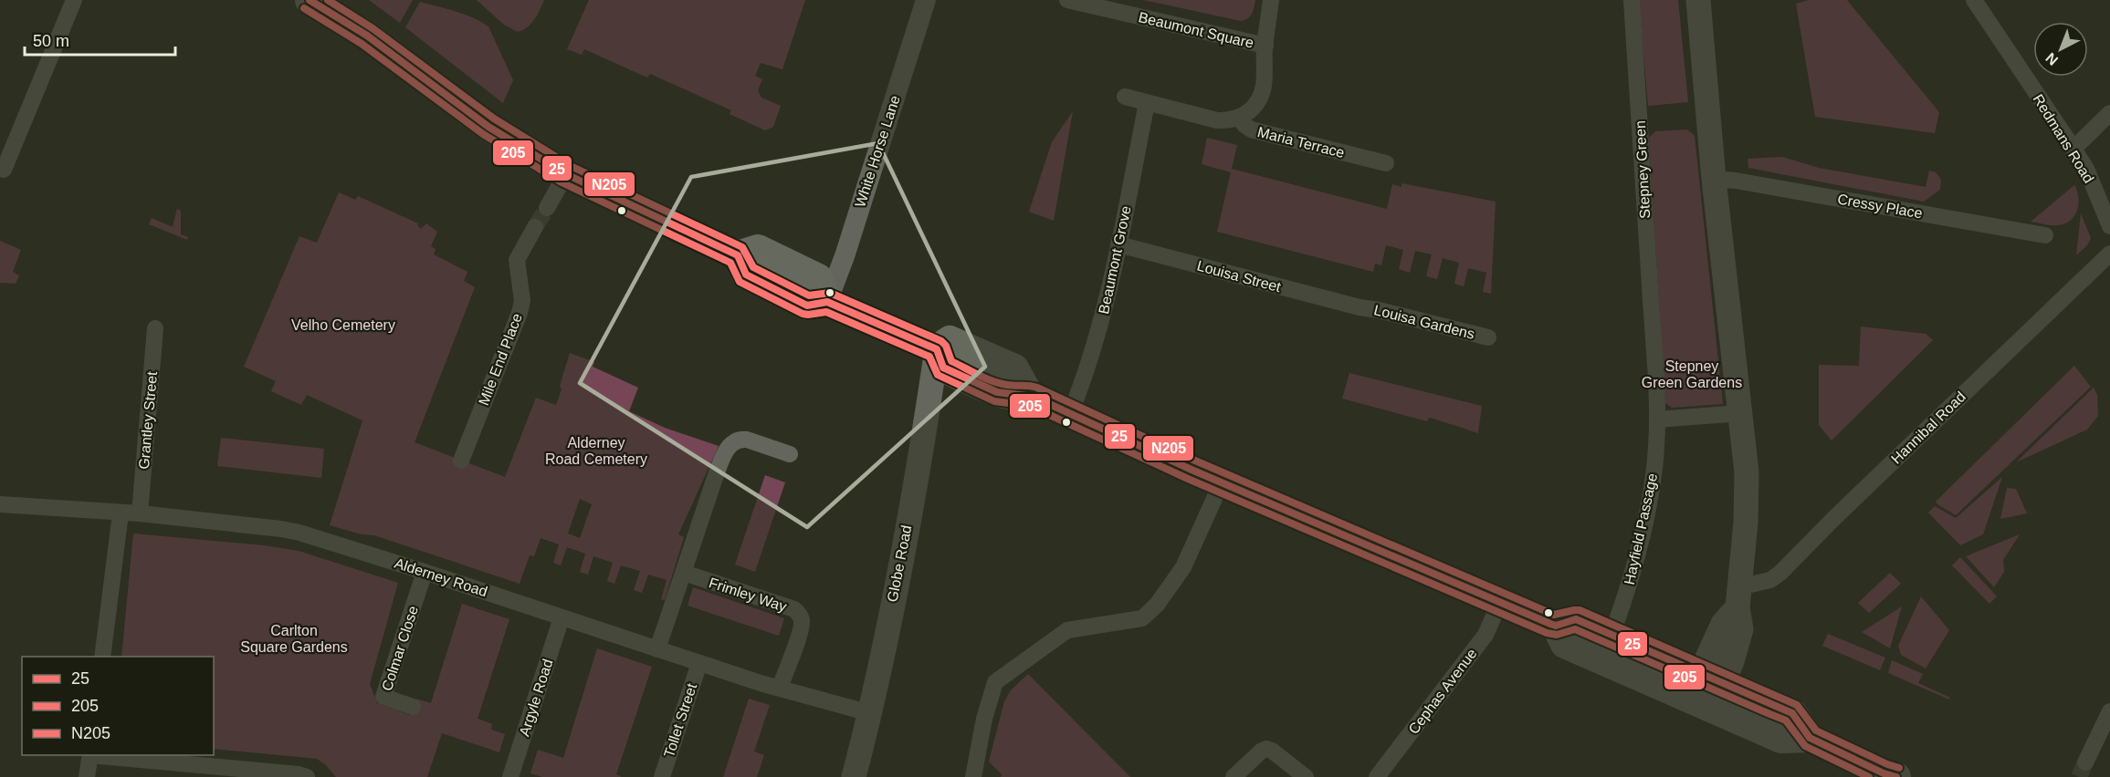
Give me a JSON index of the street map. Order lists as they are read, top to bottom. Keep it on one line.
{"streets":{"main road":["Globe Road"],"street":["Beaumont Square","Redmans Road","Maria Terrace","White Horse Lane","Stepney Green","Cressy Place","Beaumont Grove","Louisa Street","Louisa Gardens","Mile End Place","Grantley Street","Hannibal Road","Hayfield Passage","Alderney Road","Frimley Way","Colmar Close","Cephas Avenue","Argyle Road","Tollet Street"]},"crossings":[["Beaumont Square","Maria Terrace"],["Maria Terrace","Beaumont Grove"],["Stepney Green","Hayfield Passage"],["Beaumont Grove","Louisa Street"],["Louisa Street","Louisa Gardens"],["Grantley Street","Alderney Road"],["Globe Road","Alderney Road"],["Alderney Road","Frimley Way"],["Alderney Road","Colmar Close"],["Alderney Road","Argyle Road"],["Alderney Road","Tollet Street"]],"parks":["Velho Cemetery","Stepney Green Gardens","Alderney Road Cemetery","Carlton Square Gardens"],"lines":["transit line 25","transit line N205","transit line 205"],"legend":["25","205","N205"],"scale_bar":"50 m","north":"bottom left"}
